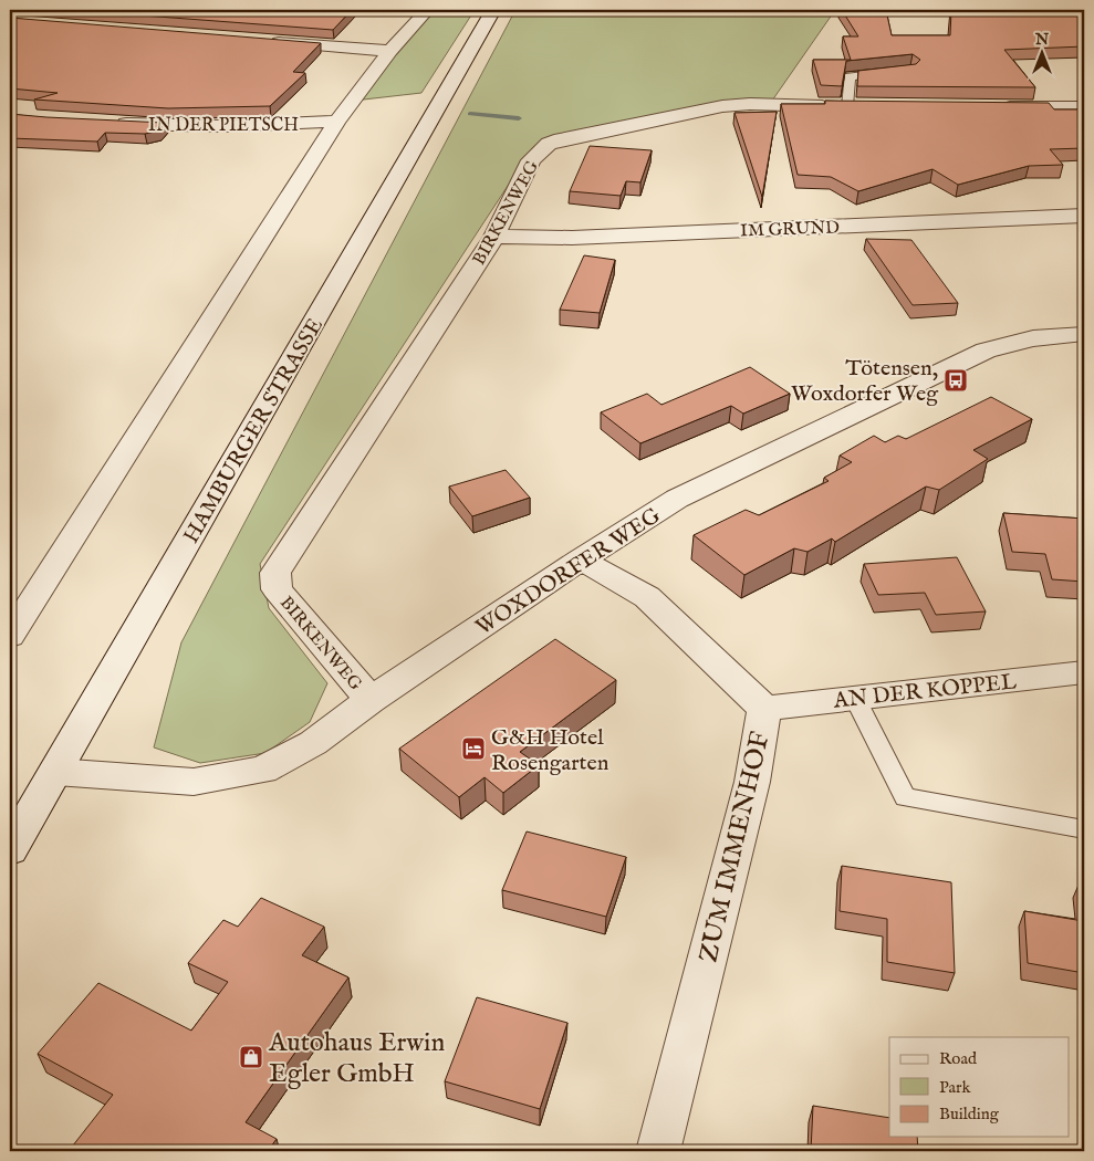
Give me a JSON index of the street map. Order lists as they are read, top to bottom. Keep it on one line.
{"streets":{"street":["IN DER PIETSCH","BIRKENWEG","IM GRUND","HAMBURGER STRASSE","WOXDORFER WEG","AN DER KOPPEL","ZUM IMMENHOF"]},"crossings":[["BIRKENWEG","IM GRUND"],["BIRKENWEG","WOXDORFER WEG"],["HAMBURGER STRASSE","WOXDORFER WEG"],["WOXDORFER WEG","ZUM IMMENHOF"],["AN DER KOPPEL","ZUM IMMENHOF"]],"places":{"bus stop":["Tötensen, Woxdorfer Weg"],"hotel":["G&H Hotel Rosengarten"],"shop":["Autohaus Erwin Egler GmbH"]},"legend":["Road","Park","Building"],"north":"top"}
